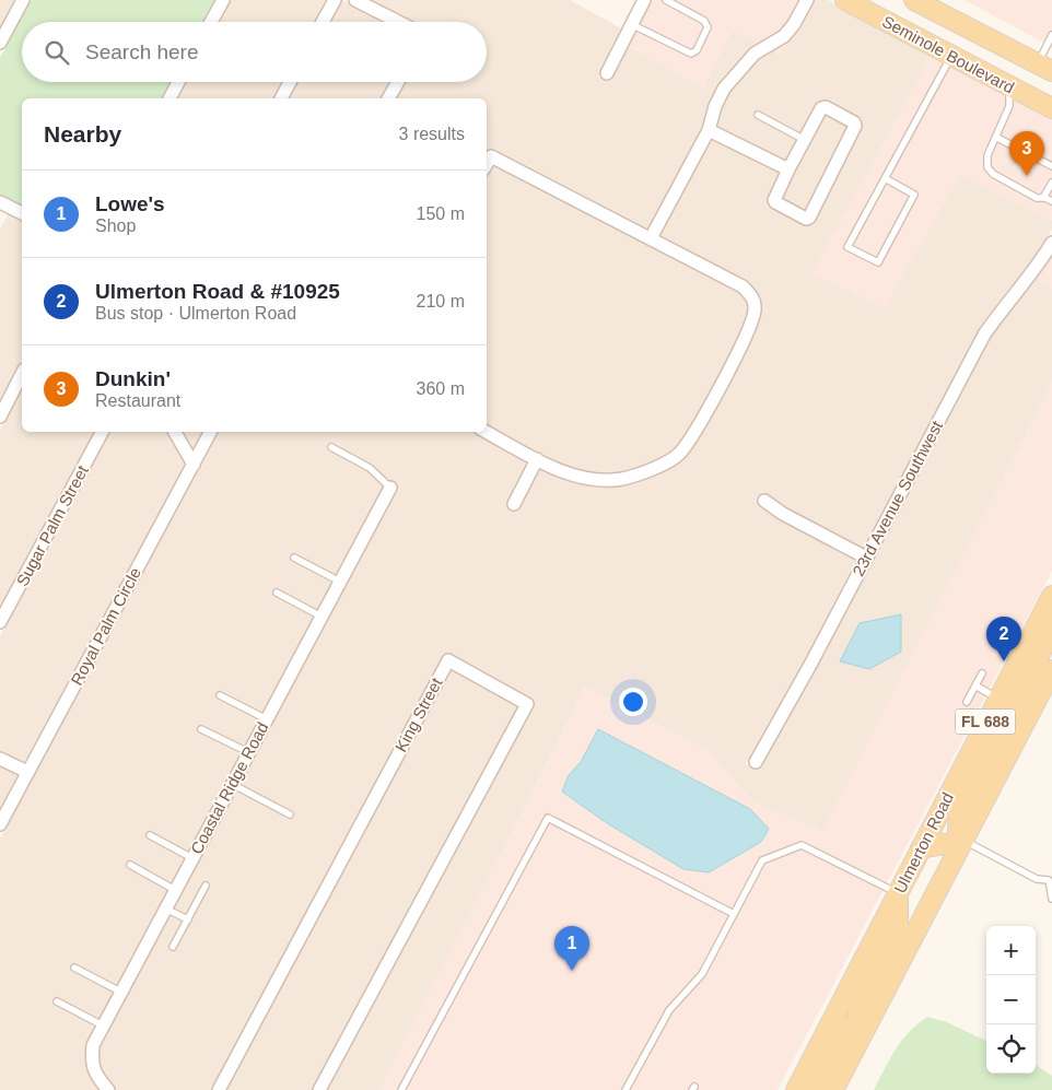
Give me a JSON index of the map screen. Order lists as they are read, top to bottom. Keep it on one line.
{"streets":{"main road":["Seminole Boulevard","FL 688","Ulmerton Road"],"street":["23rd Avenue Southwest","Sugar Palm Street","Royal Palm Circle","King Street","Coastal Ridge Road"]},"page":{"search":"Search here","heading":["Nearby","3 results"],"pins":["3","2","1"],"list":[{"mark":"1","name":"Lowe's","note":"Shop","value":"150 m"},{"mark":"2","name":"Ulmerton Road & #10925","note":"Bus stop · Ulmerton Road","value":"210 m"},{"mark":"3","name":"Dunkin'","note":"Restaurant","value":"360 m"}],"map_buttons":["+","−"]}}
